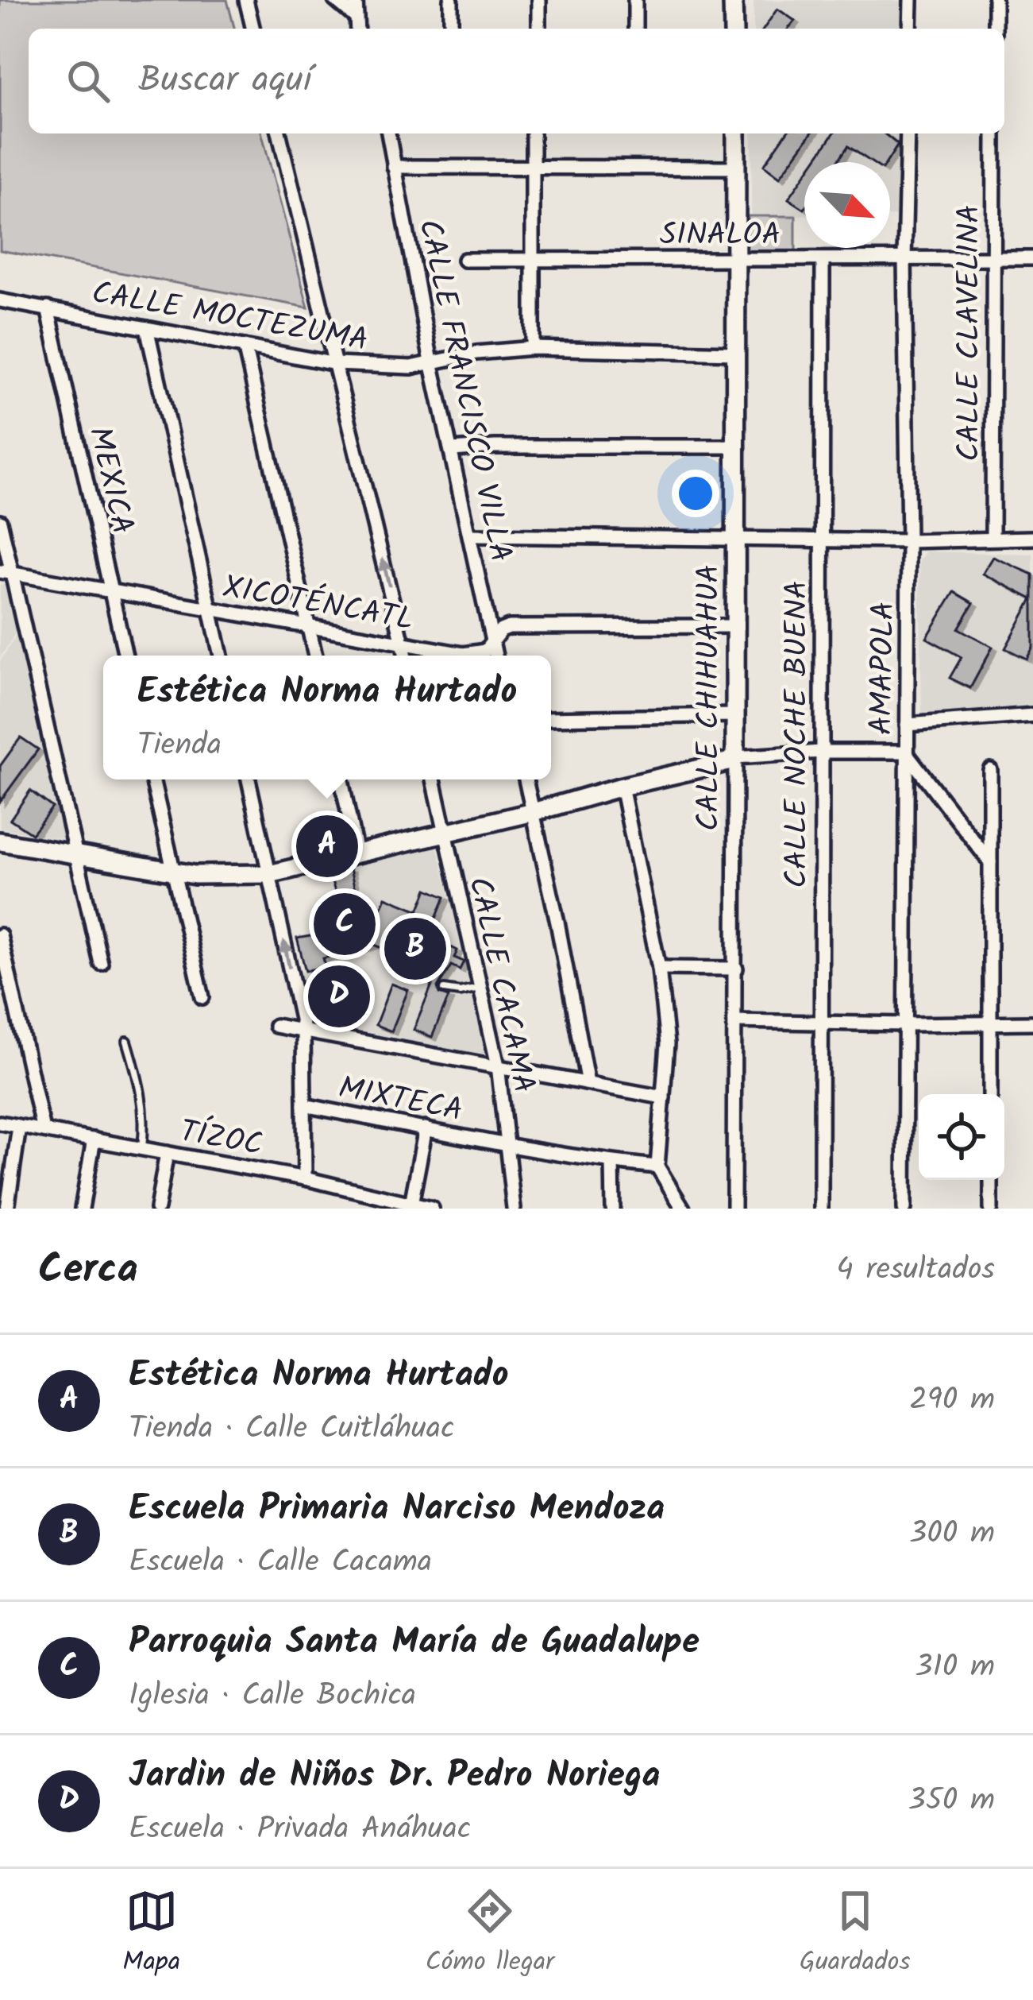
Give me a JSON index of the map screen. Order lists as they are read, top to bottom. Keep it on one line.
{"streets":{"street":["SINALOA","CALLE MOCTEZUMA","CALLE CLAVELINA","CALLE FRANCISCO VILLA","MEXICA","XICOTÉNCATL","AMAPOLA","CALLE CHIHUAHUA","CALLE NOCHE BUENA","CALLE CACAMA","MIXTECA","TÍZOC"]},"crossings":[["SINALOA","CALLE CLAVELINA"],["SINALOA","AMAPOLA"],["SINALOA","CALLE CHIHUAHUA"],["SINALOA","CALLE NOCHE BUENA"],["CALLE MOCTEZUMA","CALLE FRANCISCO VILLA"],["CALLE MOCTEZUMA","MEXICA"],["CALLE MOCTEZUMA","CALLE CHIHUAHUA"],["CALLE FRANCISCO VILLA","XICOTÉNCATL"],["MEXICA","XICOTÉNCATL"],["XICOTÉNCATL","CALLE CHIHUAHUA"],["CALLE CACAMA","MIXTECA"]],"north":"bottom right","page":{"search":"Buscar aquí","popup":["Estética Norma Hurtado","Tienda"],"pins":["A","C","B","D"],"heading":["Cerca","4 resultados"],"list":[{"mark":"A","name":"Estética Norma Hurtado","note":"Tienda · Calle Cuitláhuac","value":"290 m"},{"mark":"B","name":"Escuela Primaria Narciso Mendoza","note":"Escuela · Calle Cacama","value":"300 m"},{"mark":"C","name":"Parroquia Santa María de Guadalupe","note":"Iglesia · Calle Bochica","value":"310 m"},{"mark":"D","name":"Jardin de Niños Dr. Pedro Noriega","note":"Escuela · Privada Anáhuac","value":"350 m"}],"nav":["Mapa","Cómo llegar","Guardados"]}}
